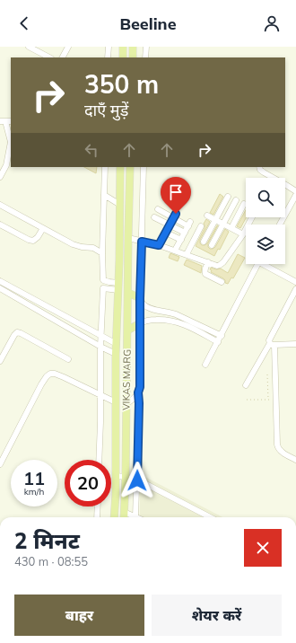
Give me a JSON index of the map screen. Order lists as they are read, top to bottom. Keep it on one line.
{"streets":{"main road":["VIKAS MARG"]},"page":{"header":"Beeline","turn":["350 m","दाएँ मुड़ें"],"speed":"11 km/h","limit":"20","heading":["2 मिनट","430 m · 08:55"],"buttons":["बाहर","शेयर करें"]}}
